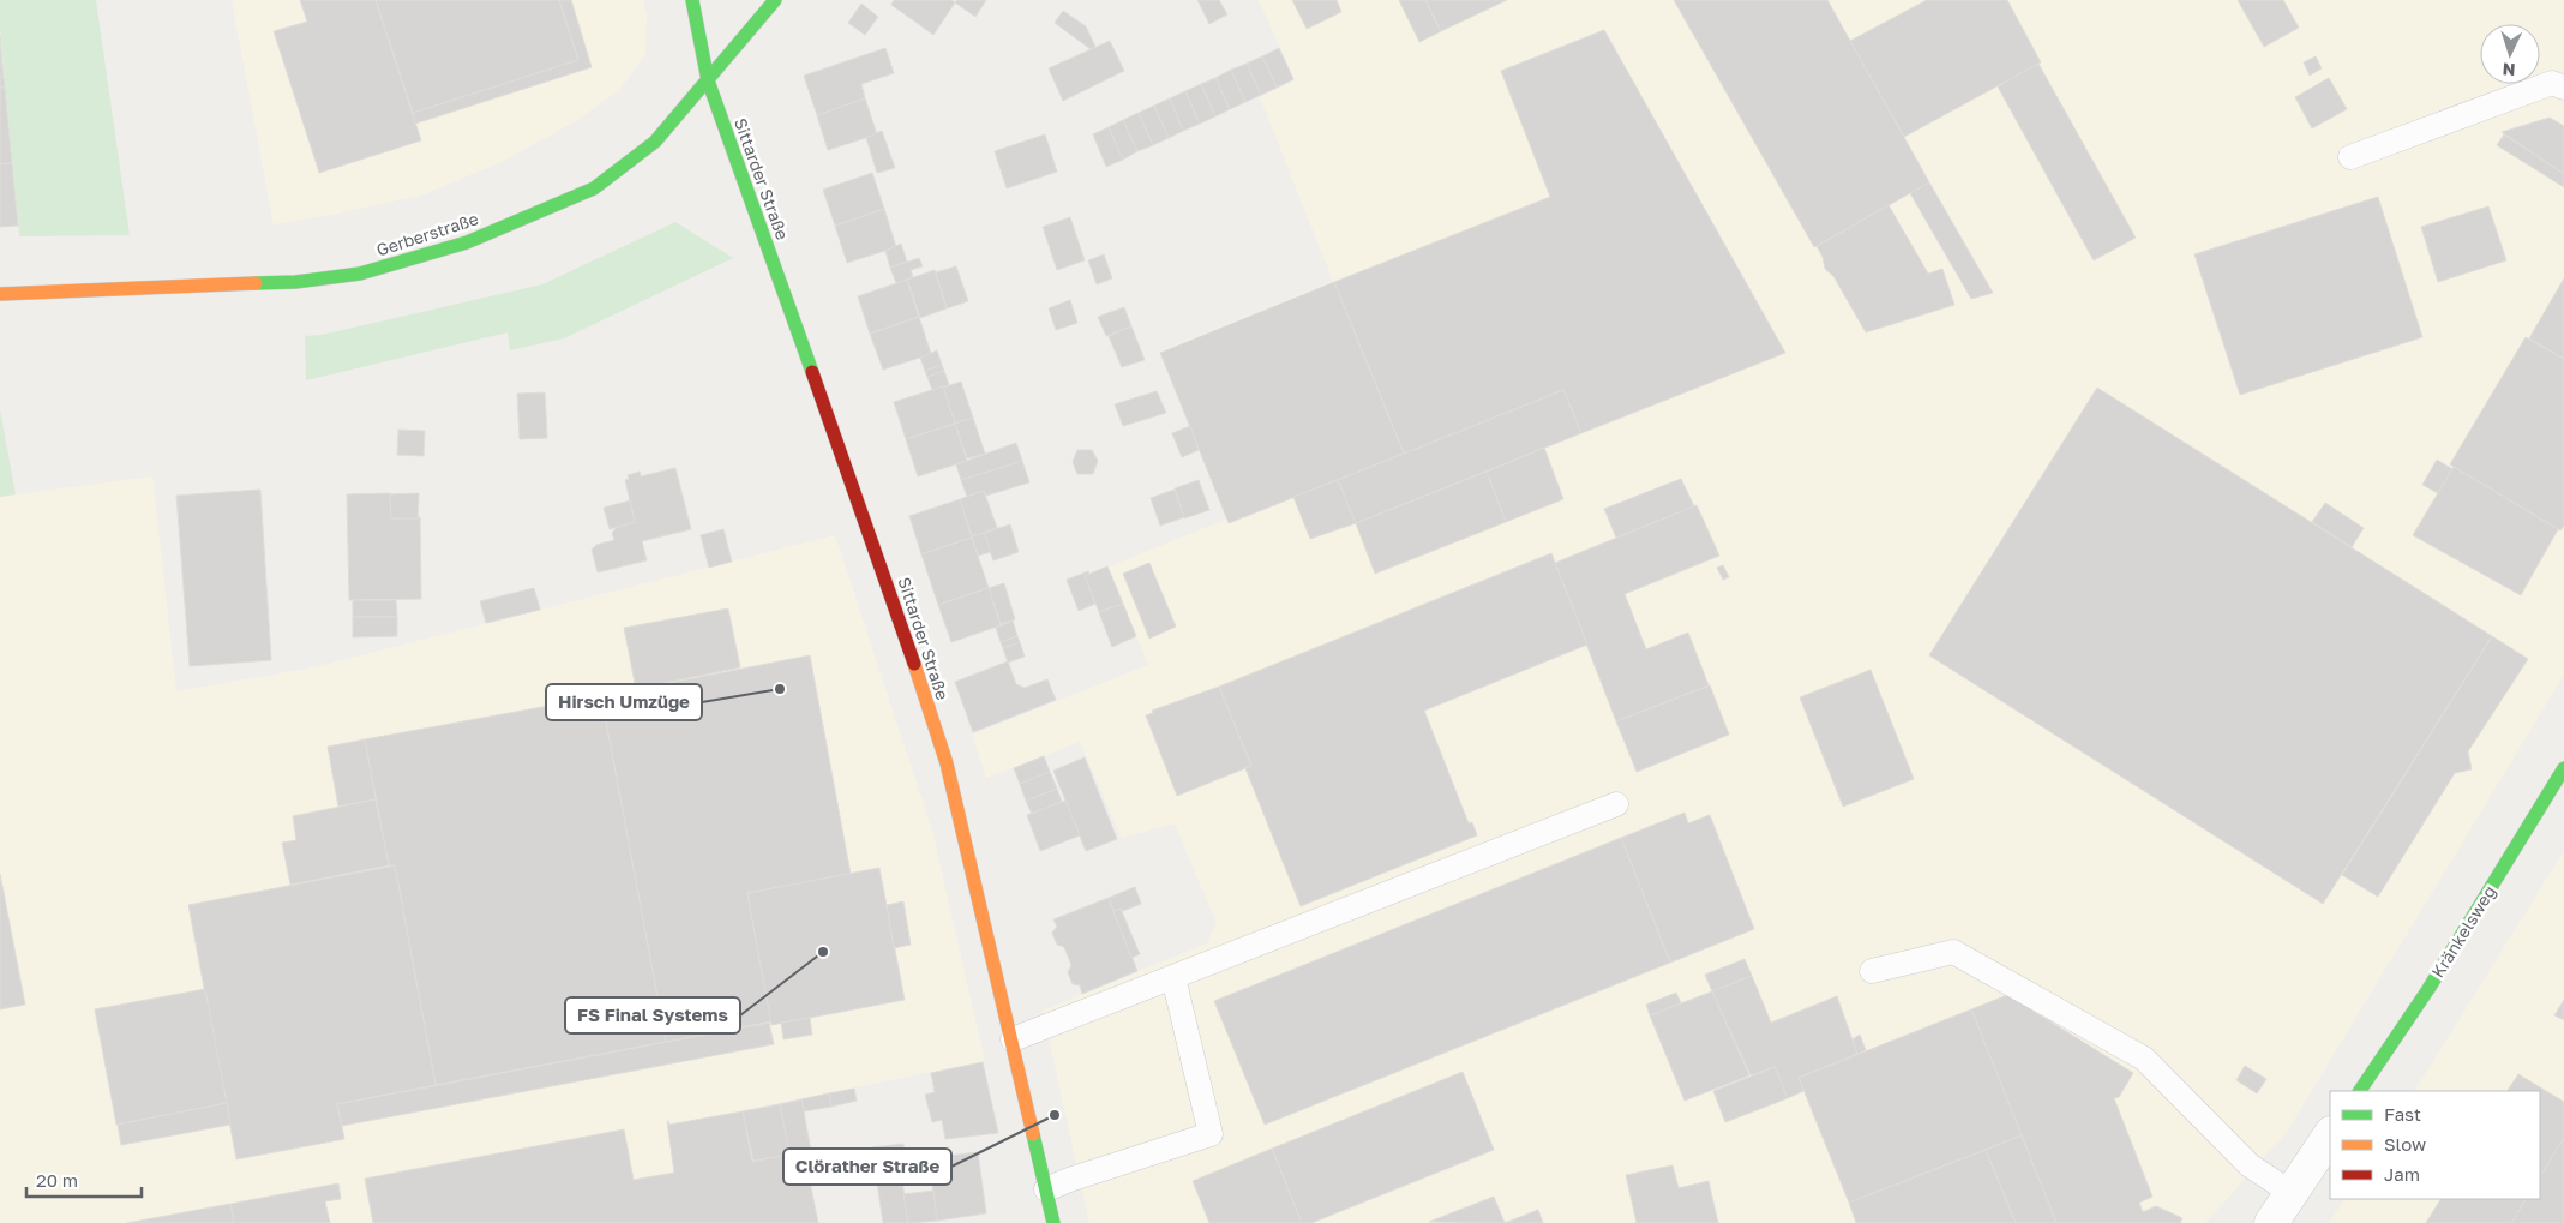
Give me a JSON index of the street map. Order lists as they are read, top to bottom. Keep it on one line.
{"streets":{"street":["Sittarder Straße","Gerberstraße","Kränkelsweg"]},"crossings":[["Sittarder Straße","Gerberstraße"]],"places":["Hirsch Umzüge","FS Final Systems","Clörather Straße"],"legend":["Fast","Slow","Jam"],"scale_bar":"20 m","north":"bottom"}
